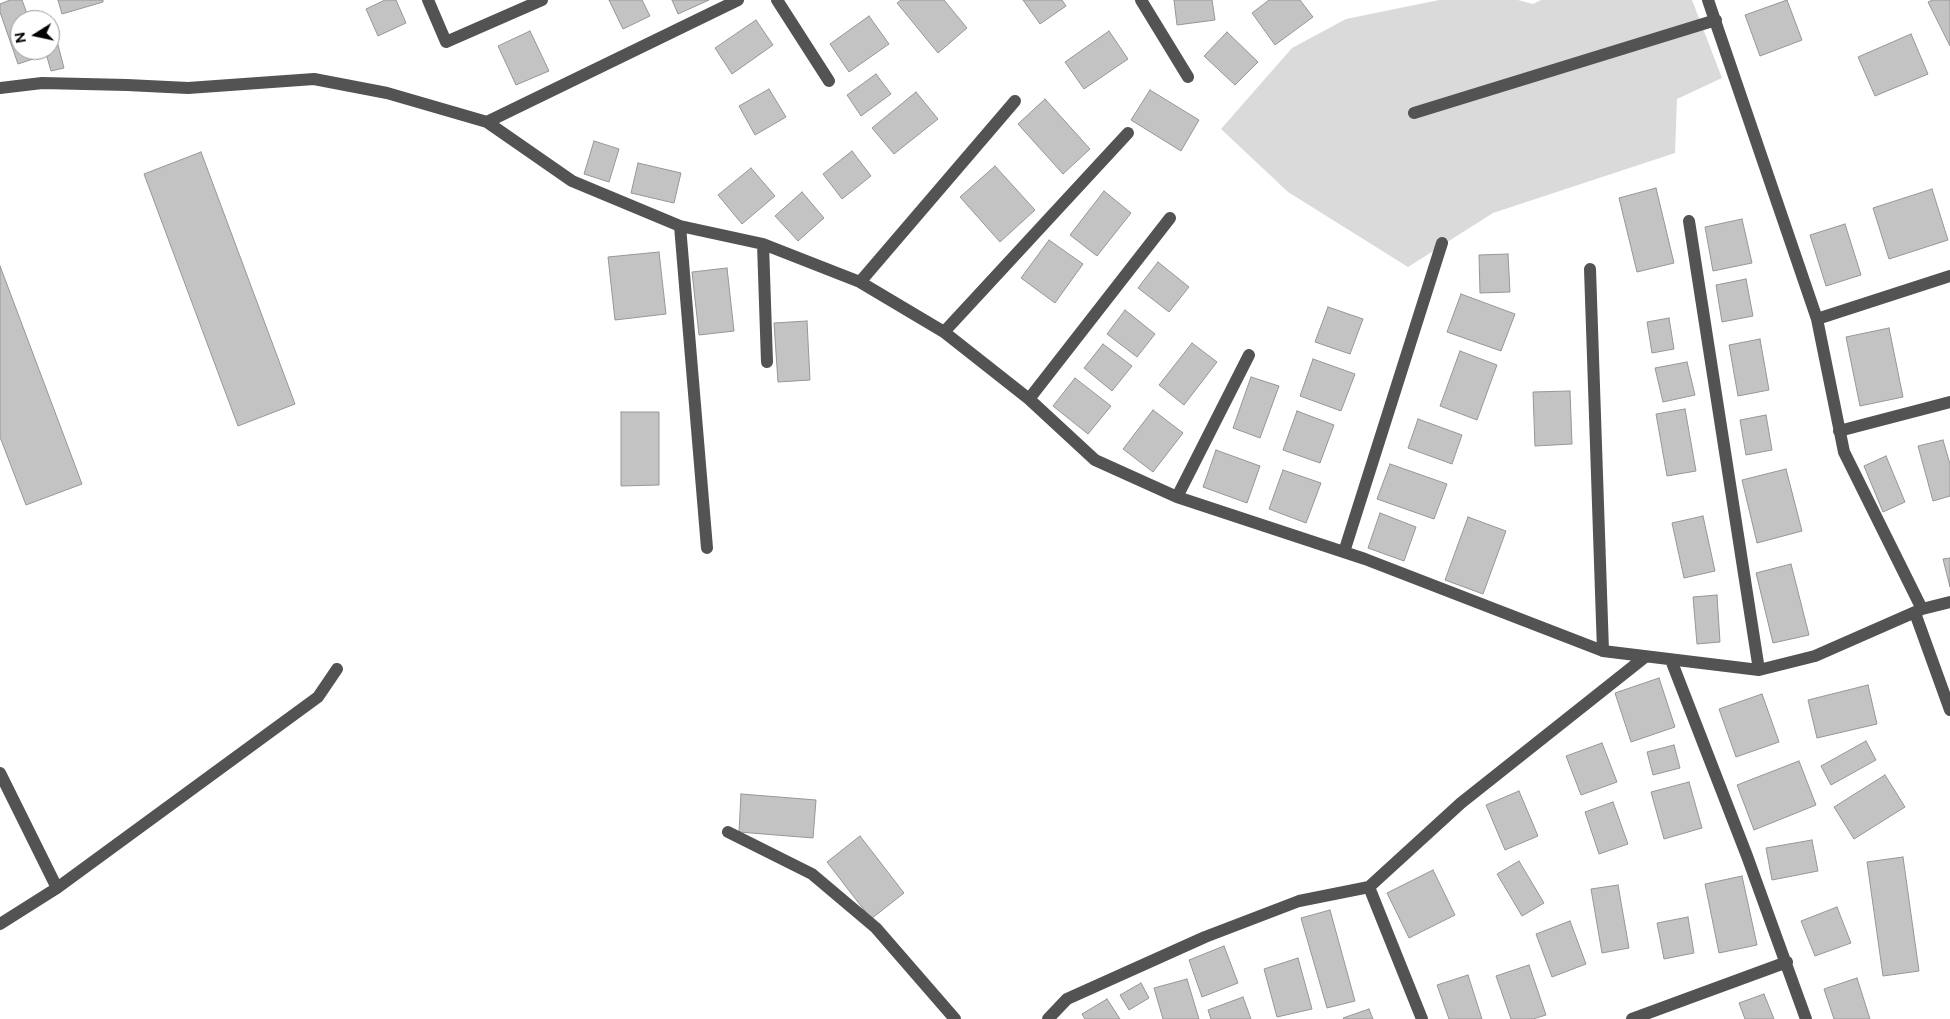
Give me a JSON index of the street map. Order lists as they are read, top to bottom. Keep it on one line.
{"north":"left"}
